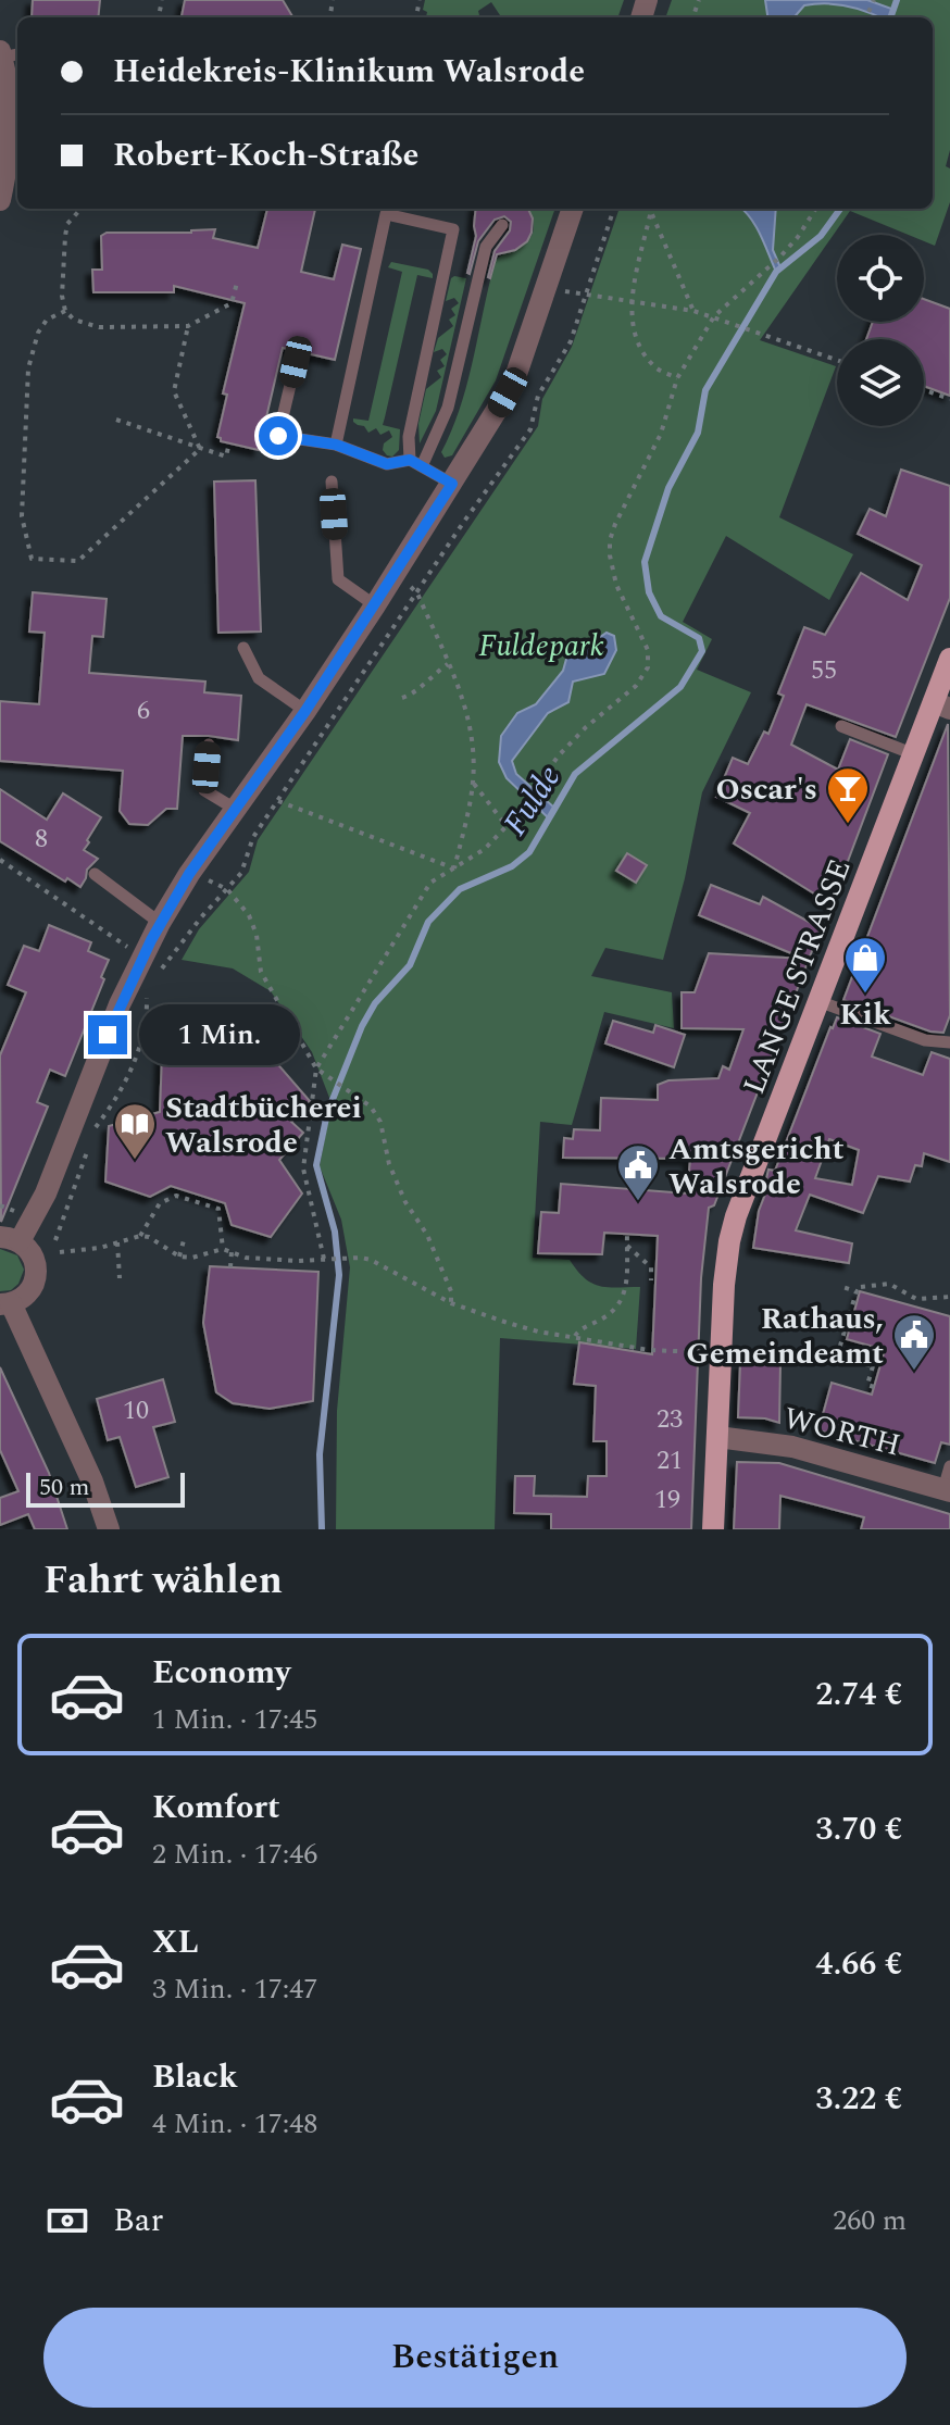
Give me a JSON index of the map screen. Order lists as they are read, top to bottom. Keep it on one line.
{"streets":{"main road":["LANGE STRASSE"],"street":["WORTH"]},"crossings":[["LANGE STRASSE","WORTH"]],"water":["Fulde"],"parks":["Fuldepark"],"places":{"bar":["Oscar's"],"shop":["Kik"],"library":["Stadtbücherei Walsrode"],"public building":["Amtsgericht Walsrode","Rathaus, Gemeindeamt"]},"house_numbers":["55","6","8","10","23","21","19"],"scale_bar":"50 m","page":{"banner":["Heidekreis-Klinikum Walsrode","Robert-Koch-Straße"],"bubble":"1 Min.","scale":"50 m","heading":"Fahrt wählen","list":[{"name":"Economy","note":"1 Min. · 17:45","value":"2.74 €"},{"name":"Komfort","note":"2 Min. · 17:46","value":"3.70 €"},{"name":"XL","note":"3 Min. · 17:47","value":"4.66 €"},{"name":"Black","note":"4 Min. · 17:48","value":"3.22 €"}],"pay":["Bar","260 m"],"buttons":"Bestätigen"}}
